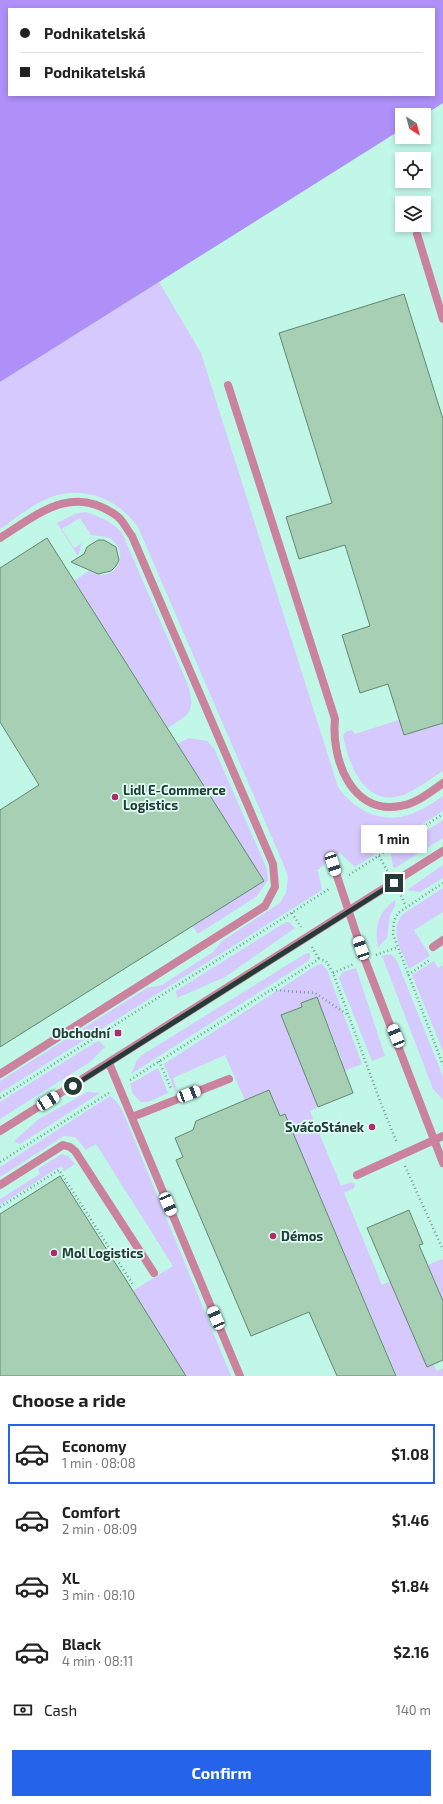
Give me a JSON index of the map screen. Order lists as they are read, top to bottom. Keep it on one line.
{"places":{"other":["Lidl E-Commerce Logistics","SváčoStánek","Démos","Mol Logistics"],"transit":["Obchodní"]},"north":"bottom right","page":{"banner":["Podnikatelská","Podnikatelská"],"bubble":"1 min","heading":"Choose a ride","list":[{"name":"Economy","note":"1 min · 08:08","value":"$1.08"},{"name":"Comfort","note":"2 min · 08:09","value":"$1.46"},{"name":"XL","note":"3 min · 08:10","value":"$1.84"},{"name":"Black","note":"4 min · 08:11","value":"$2.16"}],"pay":["Cash","140 m"],"buttons":"Confirm"}}
